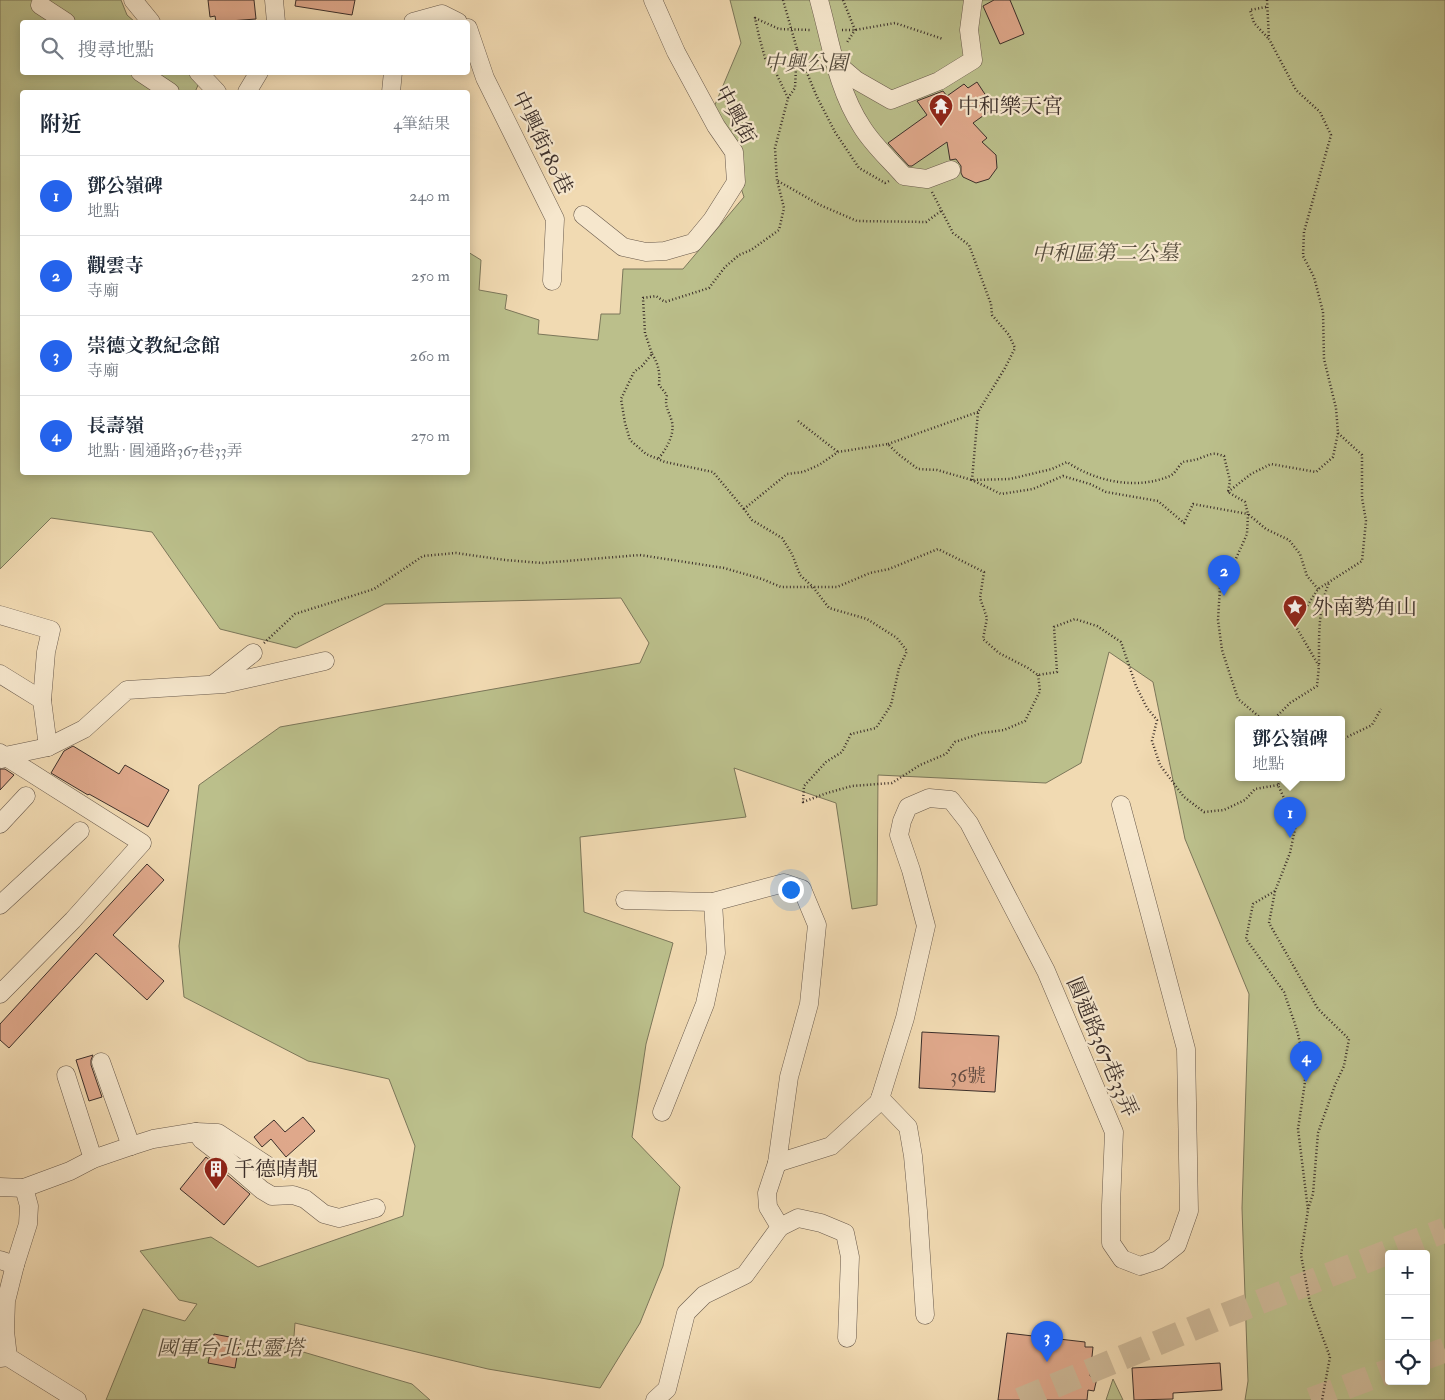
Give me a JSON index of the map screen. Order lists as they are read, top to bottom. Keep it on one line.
{"streets":{"street":["中興街","中興街180巷","圓通路367巷33弄"]},"parks":["中興公園","中和區第二公墓","國軍台北忠靈塔"],"places":{"temple":["中和樂天宮"],"place":["外南勢角山"],"building":["千德晴靚"]},"house_numbers":["36號"],"page":{"search":"搜尋地點","heading":["附近","4筆結果"],"list":[{"mark":"1","name":"鄧公嶺碑","note":"地點","value":"240 m"},{"mark":"2","name":"觀雲寺","note":"寺廟","value":"250 m"},{"mark":"3","name":"崇德文教紀念館","note":"寺廟","value":"260 m"},{"mark":"4","name":"長壽嶺","note":"地點 · 圓通路367巷33弄","value":"270 m"}],"pins":["2","1","4","3"],"popup":["鄧公嶺碑","地點"],"map_buttons":["+","−"]}}
